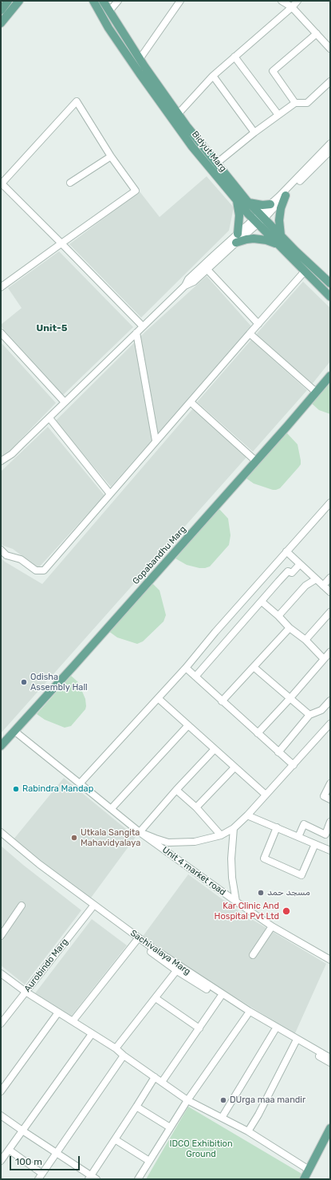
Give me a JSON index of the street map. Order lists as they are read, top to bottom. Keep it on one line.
{"streets":{"main road":["Bidyut Marg","Gopabandhu Marg"],"street":["Unit 4 market road","Sachivalaya Marg","Aurobindo Marg"]},"crossings":[["Gopabandhu Marg","Unit 4 market road"],["Sachivalaya Marg","Aurobindo Marg"]],"districts":["Unit-5"],"parks":["IDCO Exhibition Ground"],"places":["Odisha Assembly Hall","Rabindra Mandap","Utkala Sangita Mahavidyalaya","مسجد حمد","Kar Clinic And Hospital Pvt Ltd","DUrga maa mandir"],"scale_bar":"100 m"}
